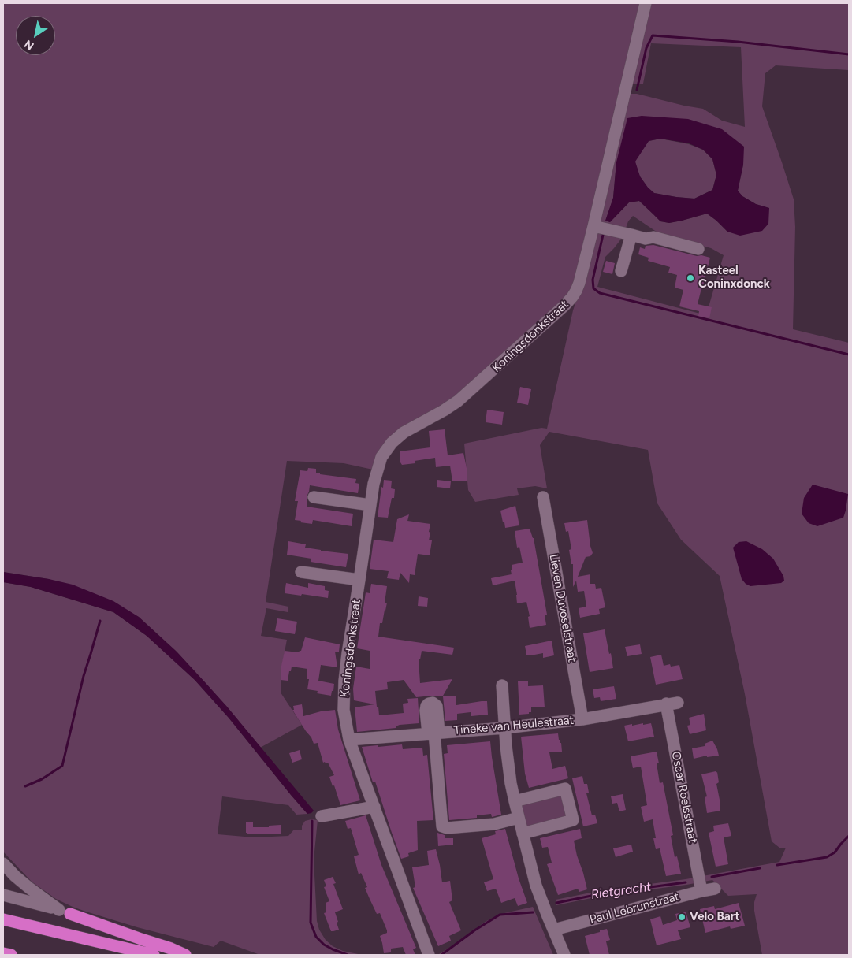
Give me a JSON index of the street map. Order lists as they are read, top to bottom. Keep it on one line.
{"streets":{"street":["Koningsdonkstraat","Lieven Duvoselstraat","Tineke van Heulestraat","Oscar Roelsstraat","Paul Lebrunstraat"]},"crossings":[["Koningsdonkstraat","Tineke van Heulestraat"],["Lieven Duvoselstraat","Tineke van Heulestraat"],["Tineke van Heulestraat","Oscar Roelsstraat"],["Oscar Roelsstraat","Paul Lebrunstraat"]],"water":["Rietgracht"],"places":["Kasteel Coninxdonck","Velo Bart"],"north":"bottom left"}
